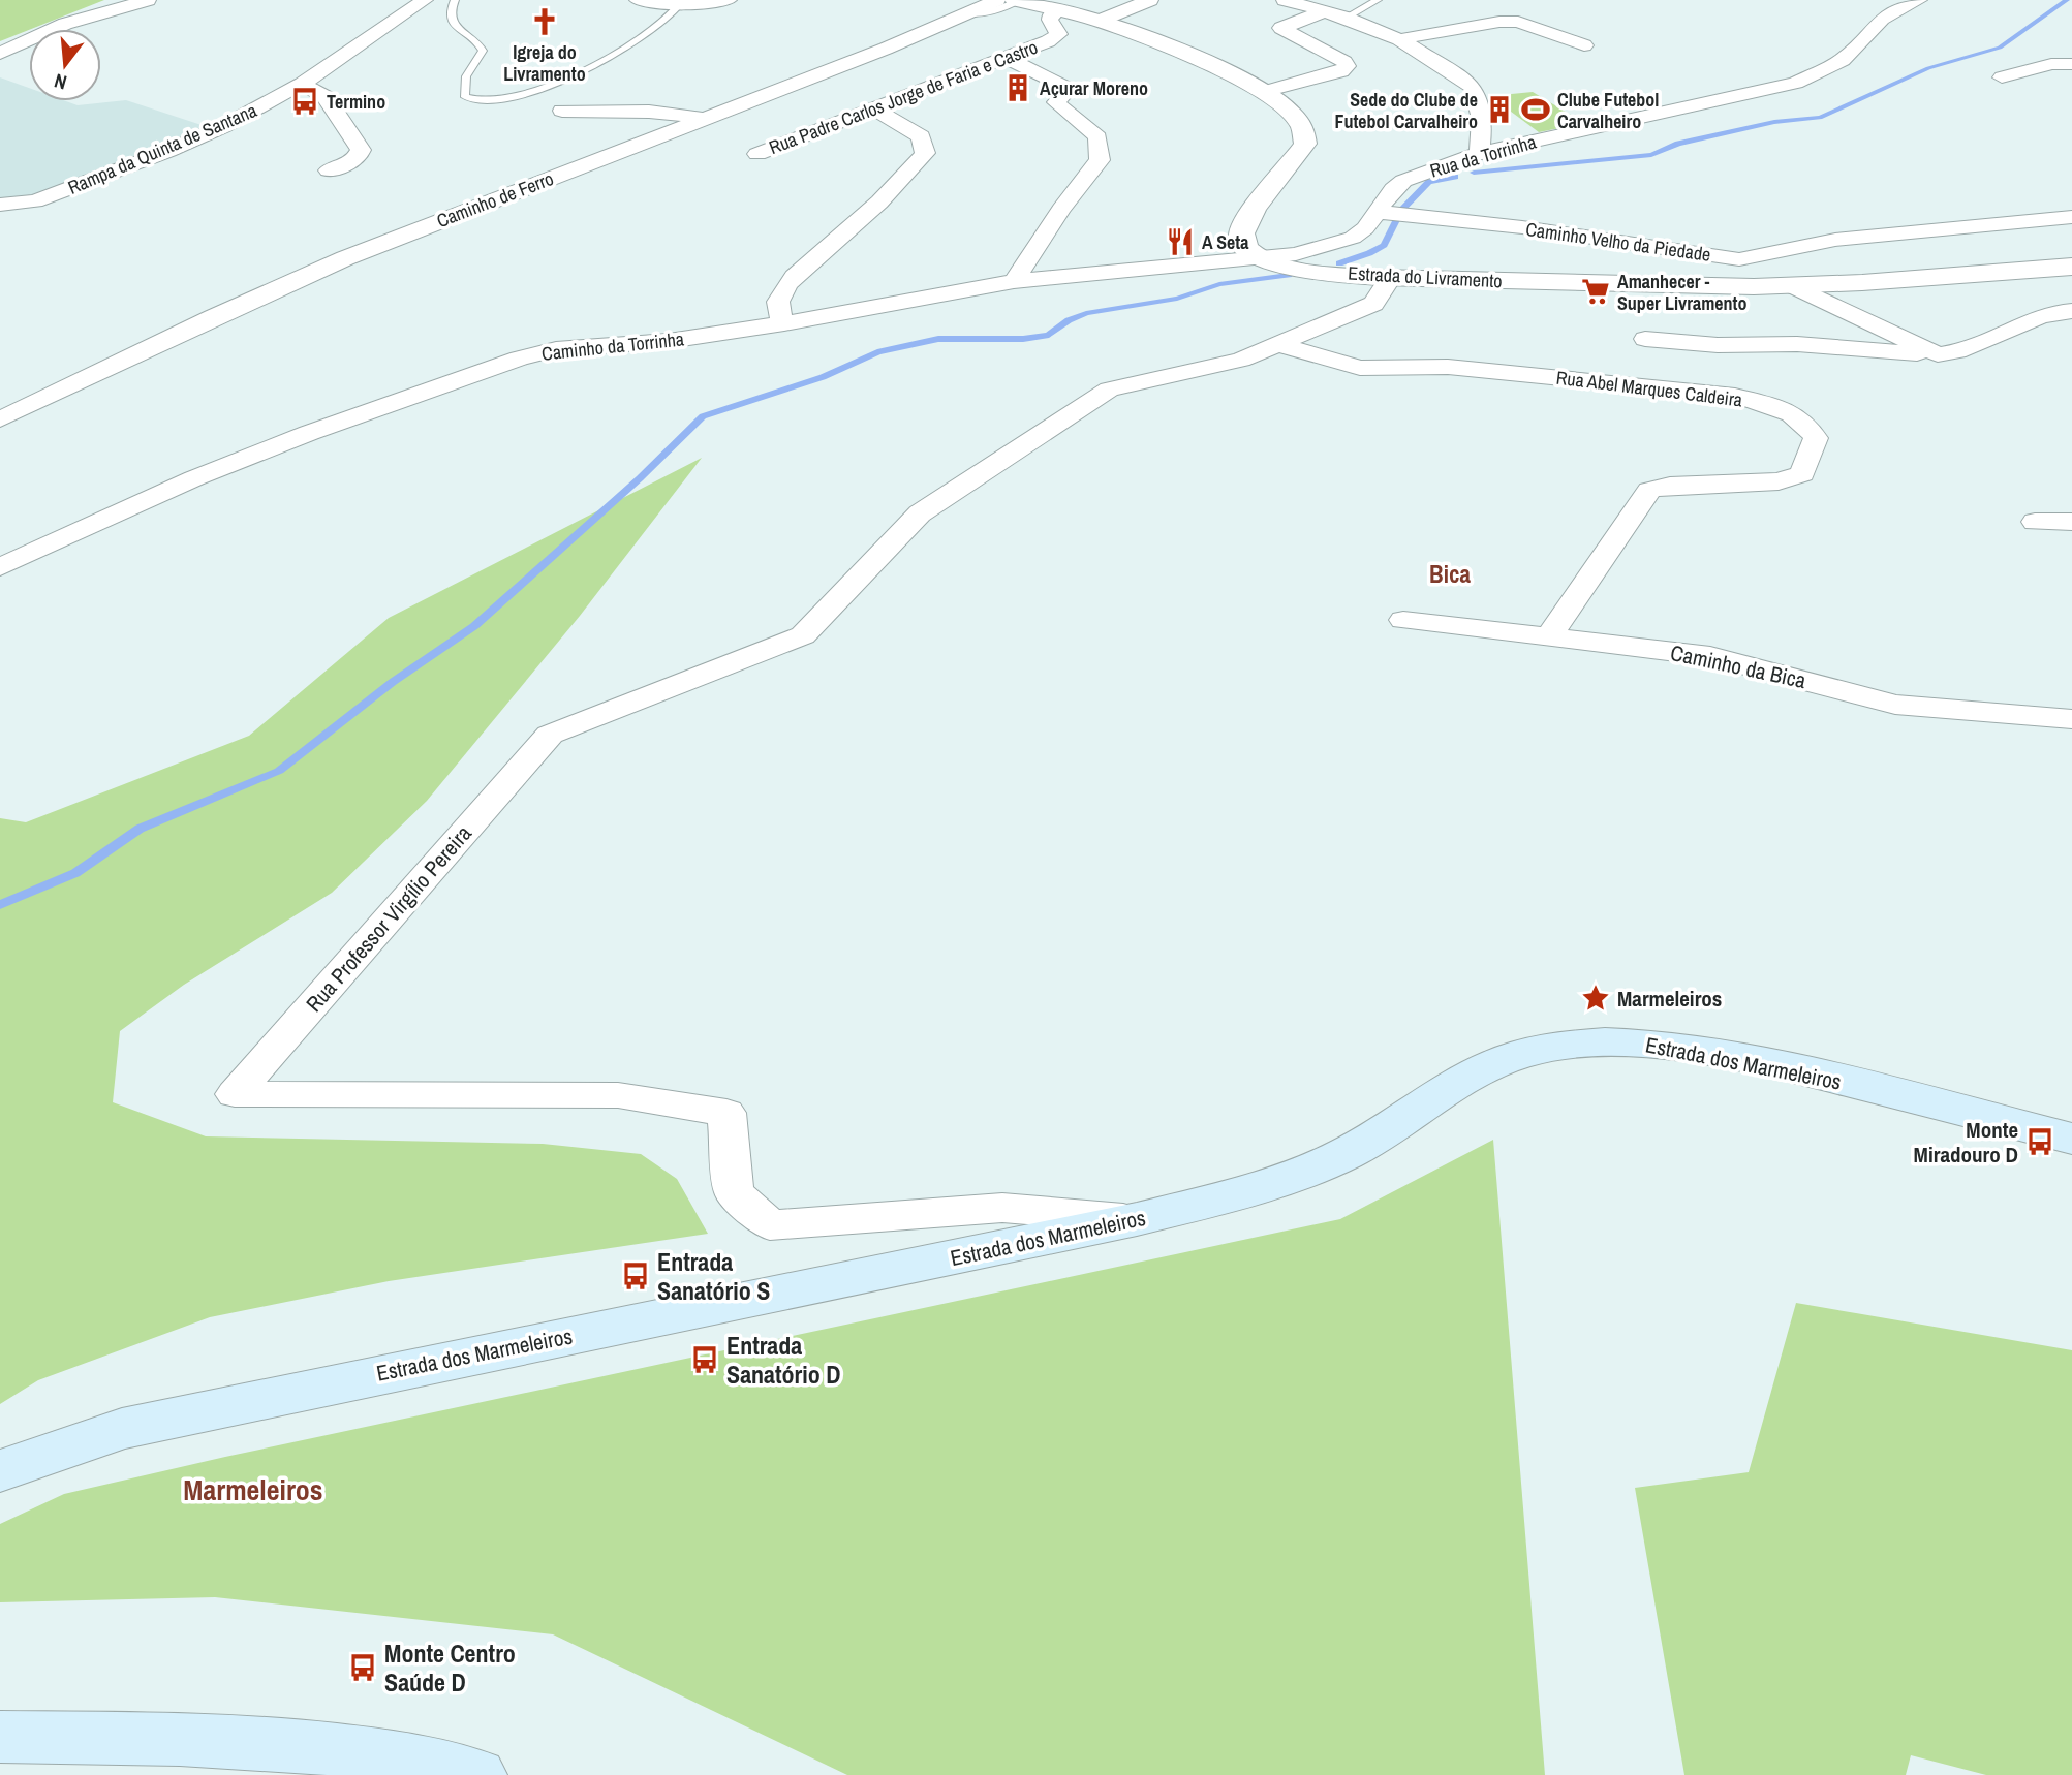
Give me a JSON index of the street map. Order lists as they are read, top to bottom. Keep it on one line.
{"streets":{"main road":["Estrada dos Marmeleiros"],"street":["Rua Padre Carlos Jorge de Faria e Castro","Rampa da Quinta de Santana","Rua da Torrinha","Caminho de Ferro","Caminho Velho da Piedade","Estrada do Livramento","Caminho da Torrinha","Rua Abel Marques Caldeira","Caminho da Bica","Rua Professor Virgílio Pereira"]},"crossings":[["Rua da Torrinha","Caminho Velho da Piedade"],["Rua da Torrinha","Estrada do Livramento"],["Rua da Torrinha","Caminho da Torrinha"],["Estrada do Livramento","Caminho da Torrinha"],["Estrada do Livramento","Rua Professor Virgílio Pereira"],["Rua Abel Marques Caldeira","Caminho da Bica"],["Rua Abel Marques Caldeira","Rua Professor Virgílio Pereira"],["Rua Professor Virgílio Pereira","Estrada dos Marmeleiros"]],"districts":["Bica","Marmeleiros"],"places":{"church":["Igreja do Livramento"],"building":["Açurar Moreno","Sede do Clube de Futebol Carvalheiro"],"bus stop":["Termino","Monte Miradouro D","Entrada Sanatório S","Entrada Sanatório D","Monte Centro Saúde D"],"sports":["Clube Futebol Carvalheiro"],"restaurant":["A Seta"],"supermarket":["Amanhecer - Super Livramento"],"place":["Marmeleiros"]},"north":"bottom"}
